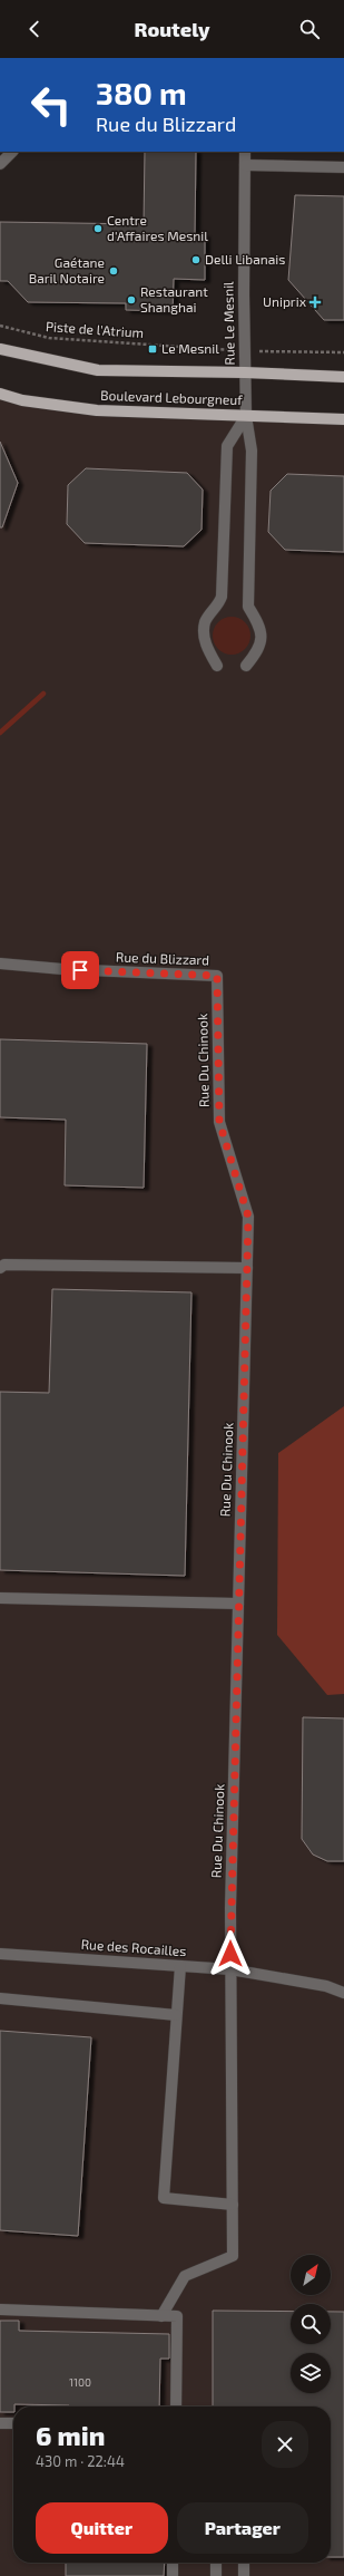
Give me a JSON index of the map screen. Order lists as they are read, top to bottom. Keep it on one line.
{"streets":{"main road":["Boulevard Lebourgneuf"],"street":["Rue Le Mesnil","Rue du Blizzard","Rue Du Chinook","Rue des Rocailles"],"path":["Piste de l'Atrium"]},"crossings":[["Rue Le Mesnil","Boulevard Lebourgneuf"],["Rue du Blizzard","Rue Du Chinook"],["Rue Du Chinook","Rue des Rocailles"]],"places":{"other":["Centre d'Affaires Mesnil","Delli Libanais","Gaétane Baril Notaire","Restaurant Shanghai"],"health":["Uniprix"],"transit":["Le Mesnil"]},"house_numbers":["1100"],"north":"top right","page":{"header":"Routely","turn":["380 m","Rue du Blizzard"],"heading":["6 min","430 m · 22:44"],"buttons":["Quitter","Partager"]}}
